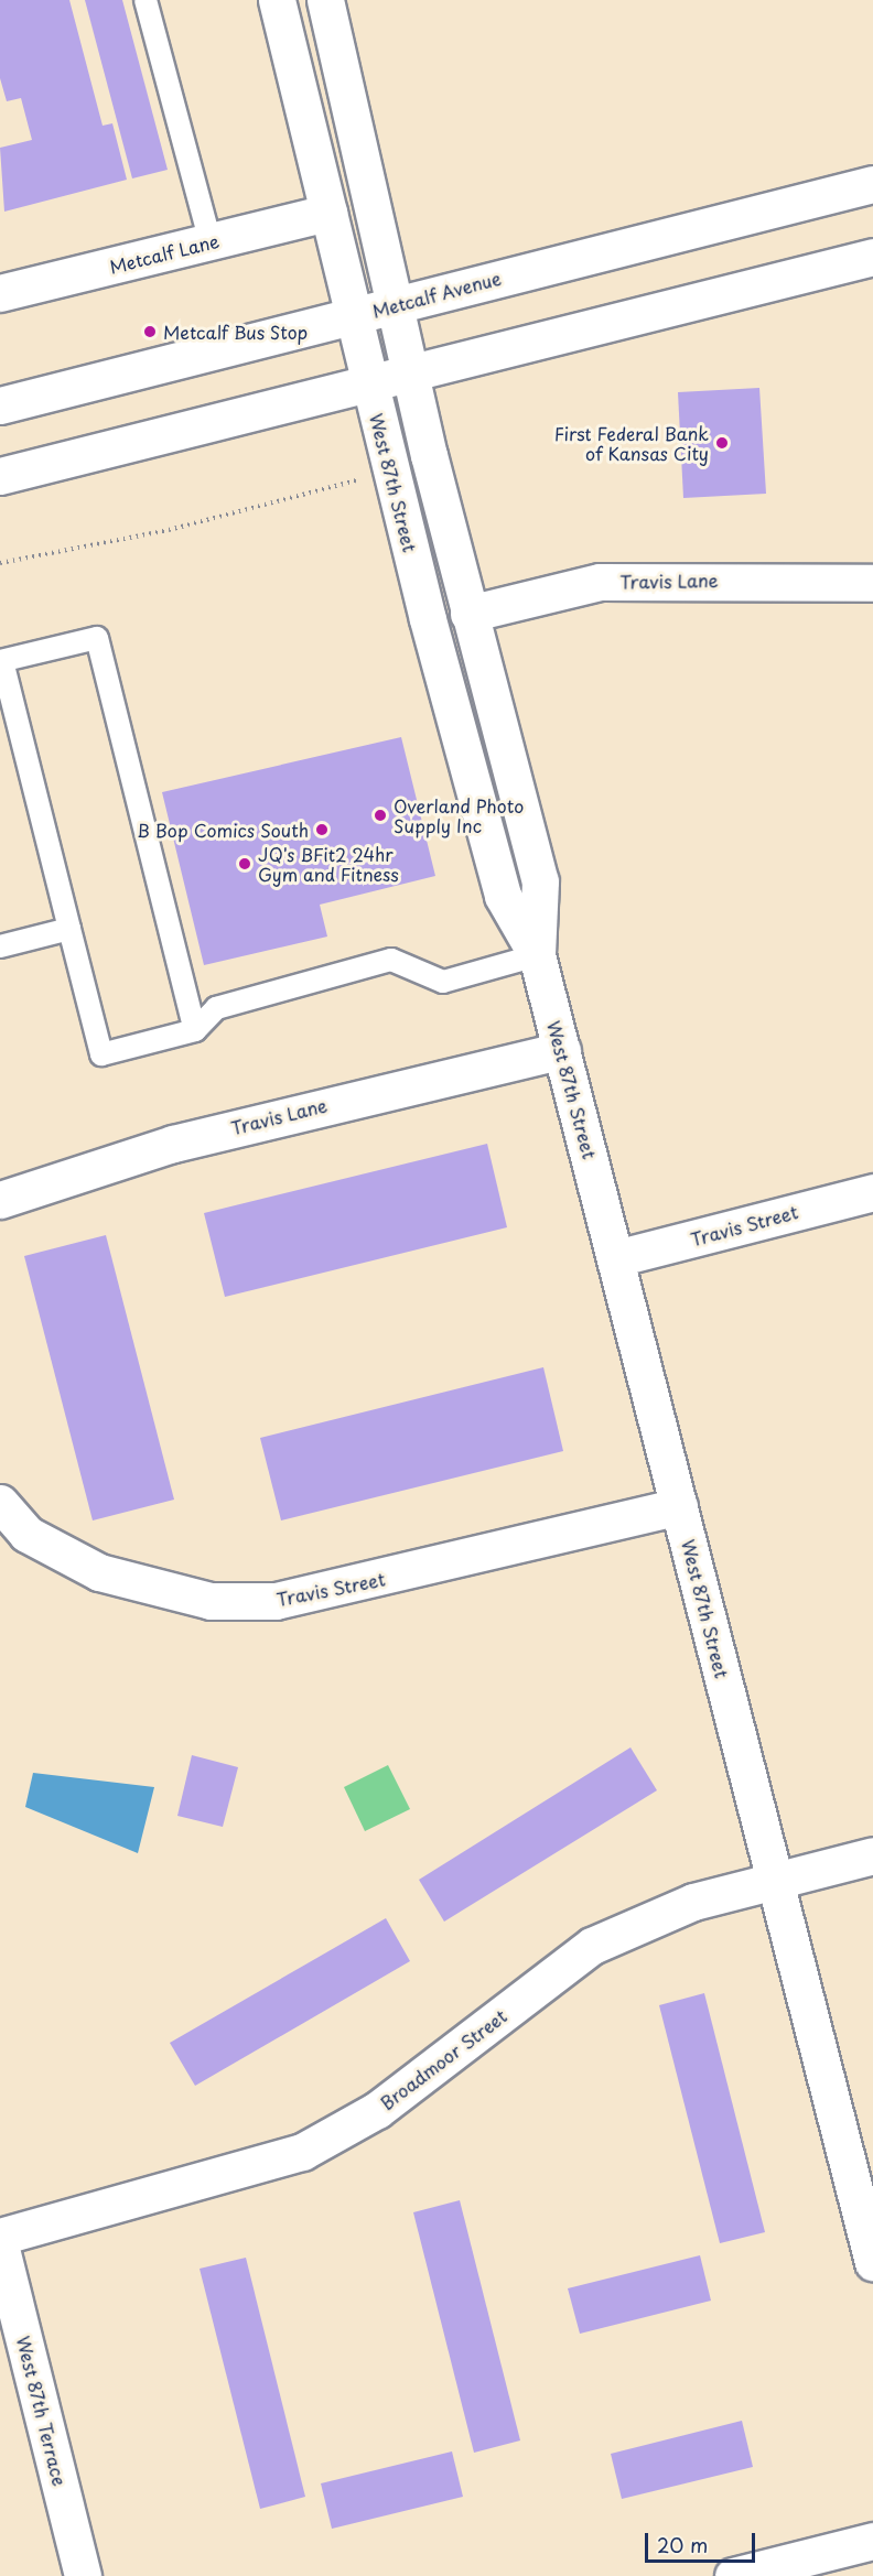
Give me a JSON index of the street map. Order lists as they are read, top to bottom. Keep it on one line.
{"streets":{"street":["Metcalf Lane","Metcalf Avenue","West 87th Street","Travis Lane","Travis Street","Broadmoor Street","West 87th Terrace"]},"crossings":[["Metcalf Lane","West 87th Street"],["Metcalf Avenue","West 87th Street"],["West 87th Street","Travis Lane"],["West 87th Street","Travis Street"],["West 87th Street","Broadmoor Street"]],"places":["Metcalf Bus Stop","First Federal Bank of Kansas City","Overland Photo Supply Inc","B Bop Comics South","JQ's BFit2 24hr Gym and Fitness"],"scale_bar":"20 m"}
